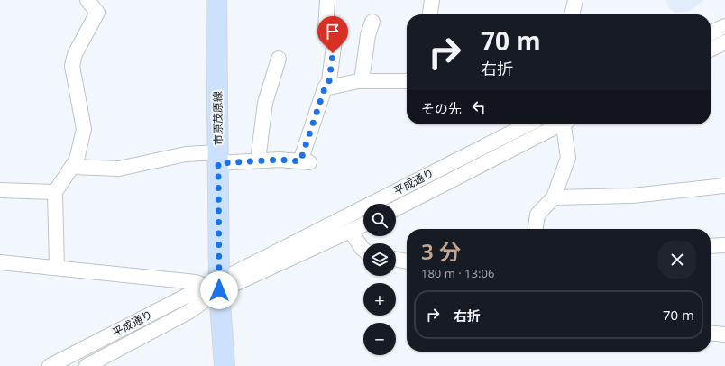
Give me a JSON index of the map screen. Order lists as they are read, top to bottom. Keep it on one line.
{"streets":{"main road":["市原茂原線"],"street":["平成通り"]},"crossings":[["市原茂原線","平成通り"]],"page":{"turn":["70 m","右折"],"then":"その先","map_buttons":["+","−"],"heading":["3 分","180 m · 13:06"],"list":[{"name":"右折","value":"70 m"}]}}
